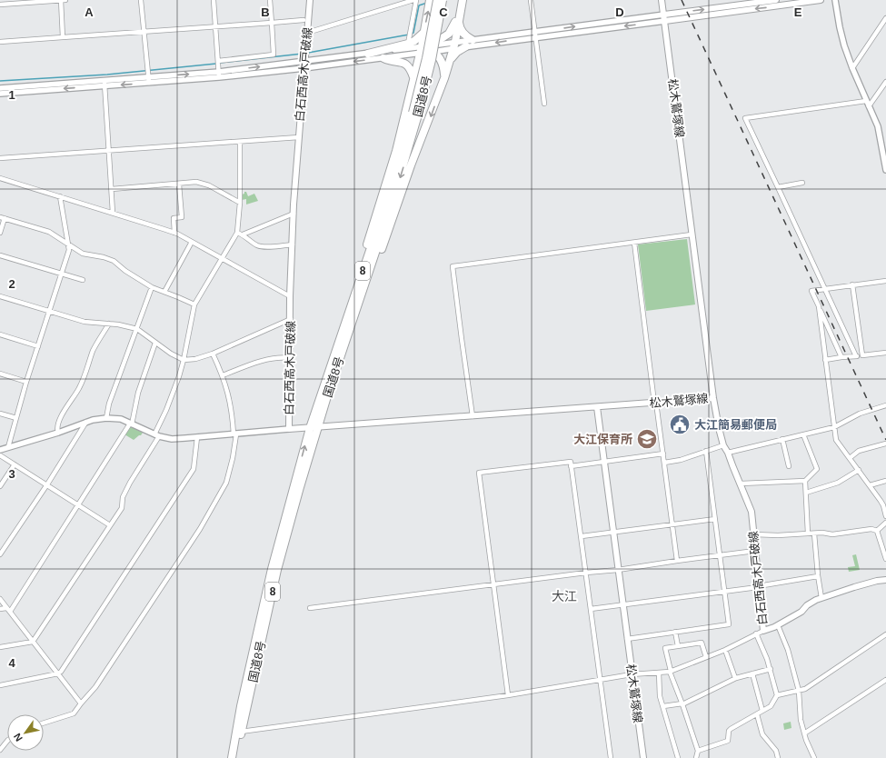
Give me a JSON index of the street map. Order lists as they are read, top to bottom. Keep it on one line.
{"streets":{"highway":["国道8号","8"],"main road":["白石西高木戸破線","松木鷲塚線"]},"crossings":[["白石西高木戸破線","国道8号"],["白石西高木戸破線","松木鷲塚線"]],"districts":["大江"],"places":{"public building":["大江簡易郵便局"],"school or university":["大江保育所"]},"north":"bottom left","grid":{"columns":["A","B","C","D","E"],"rows":["1","2","3","4"]}}
